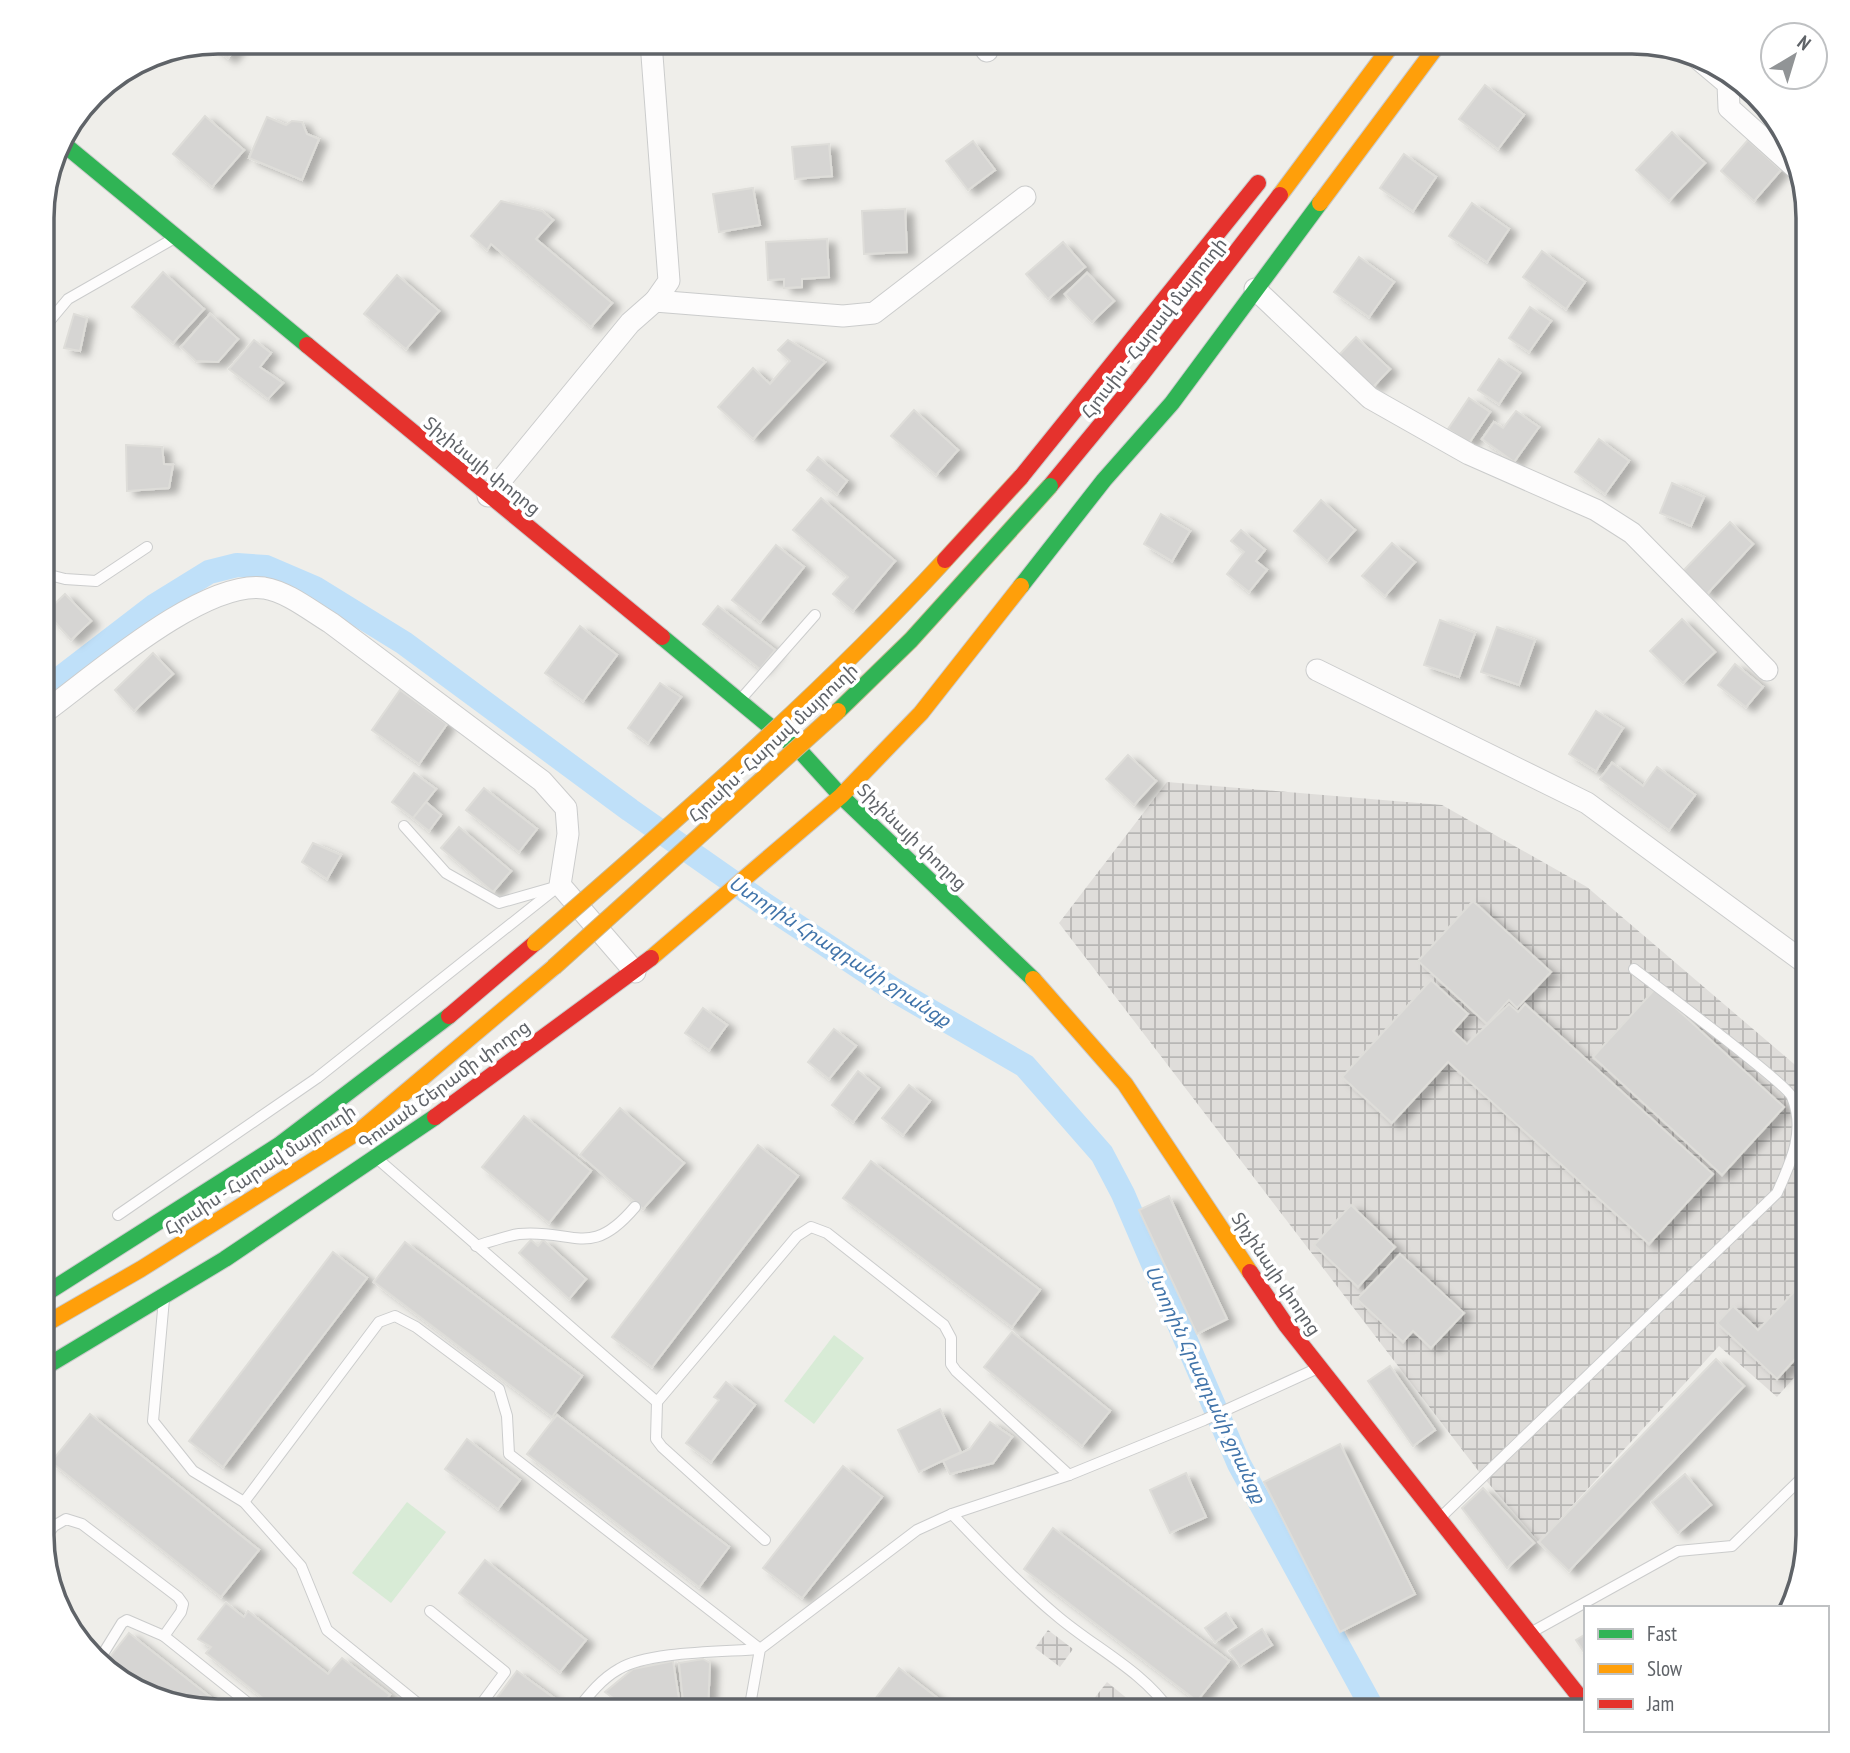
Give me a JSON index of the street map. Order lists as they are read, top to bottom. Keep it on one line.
{"streets":{"main road":["Հյուսիս - Հարավ մայրուղի","Տիչինայի փողոց","Գուսան Շերամի փողոց"]},"crossings":[["Տիչինայի փողոց","Գուսան Շերամի փողոց"]],"water":["Ստորին Հրազդանի ջրանցք"],"legend":["Fast","Slow","Jam"],"north":"top right"}
